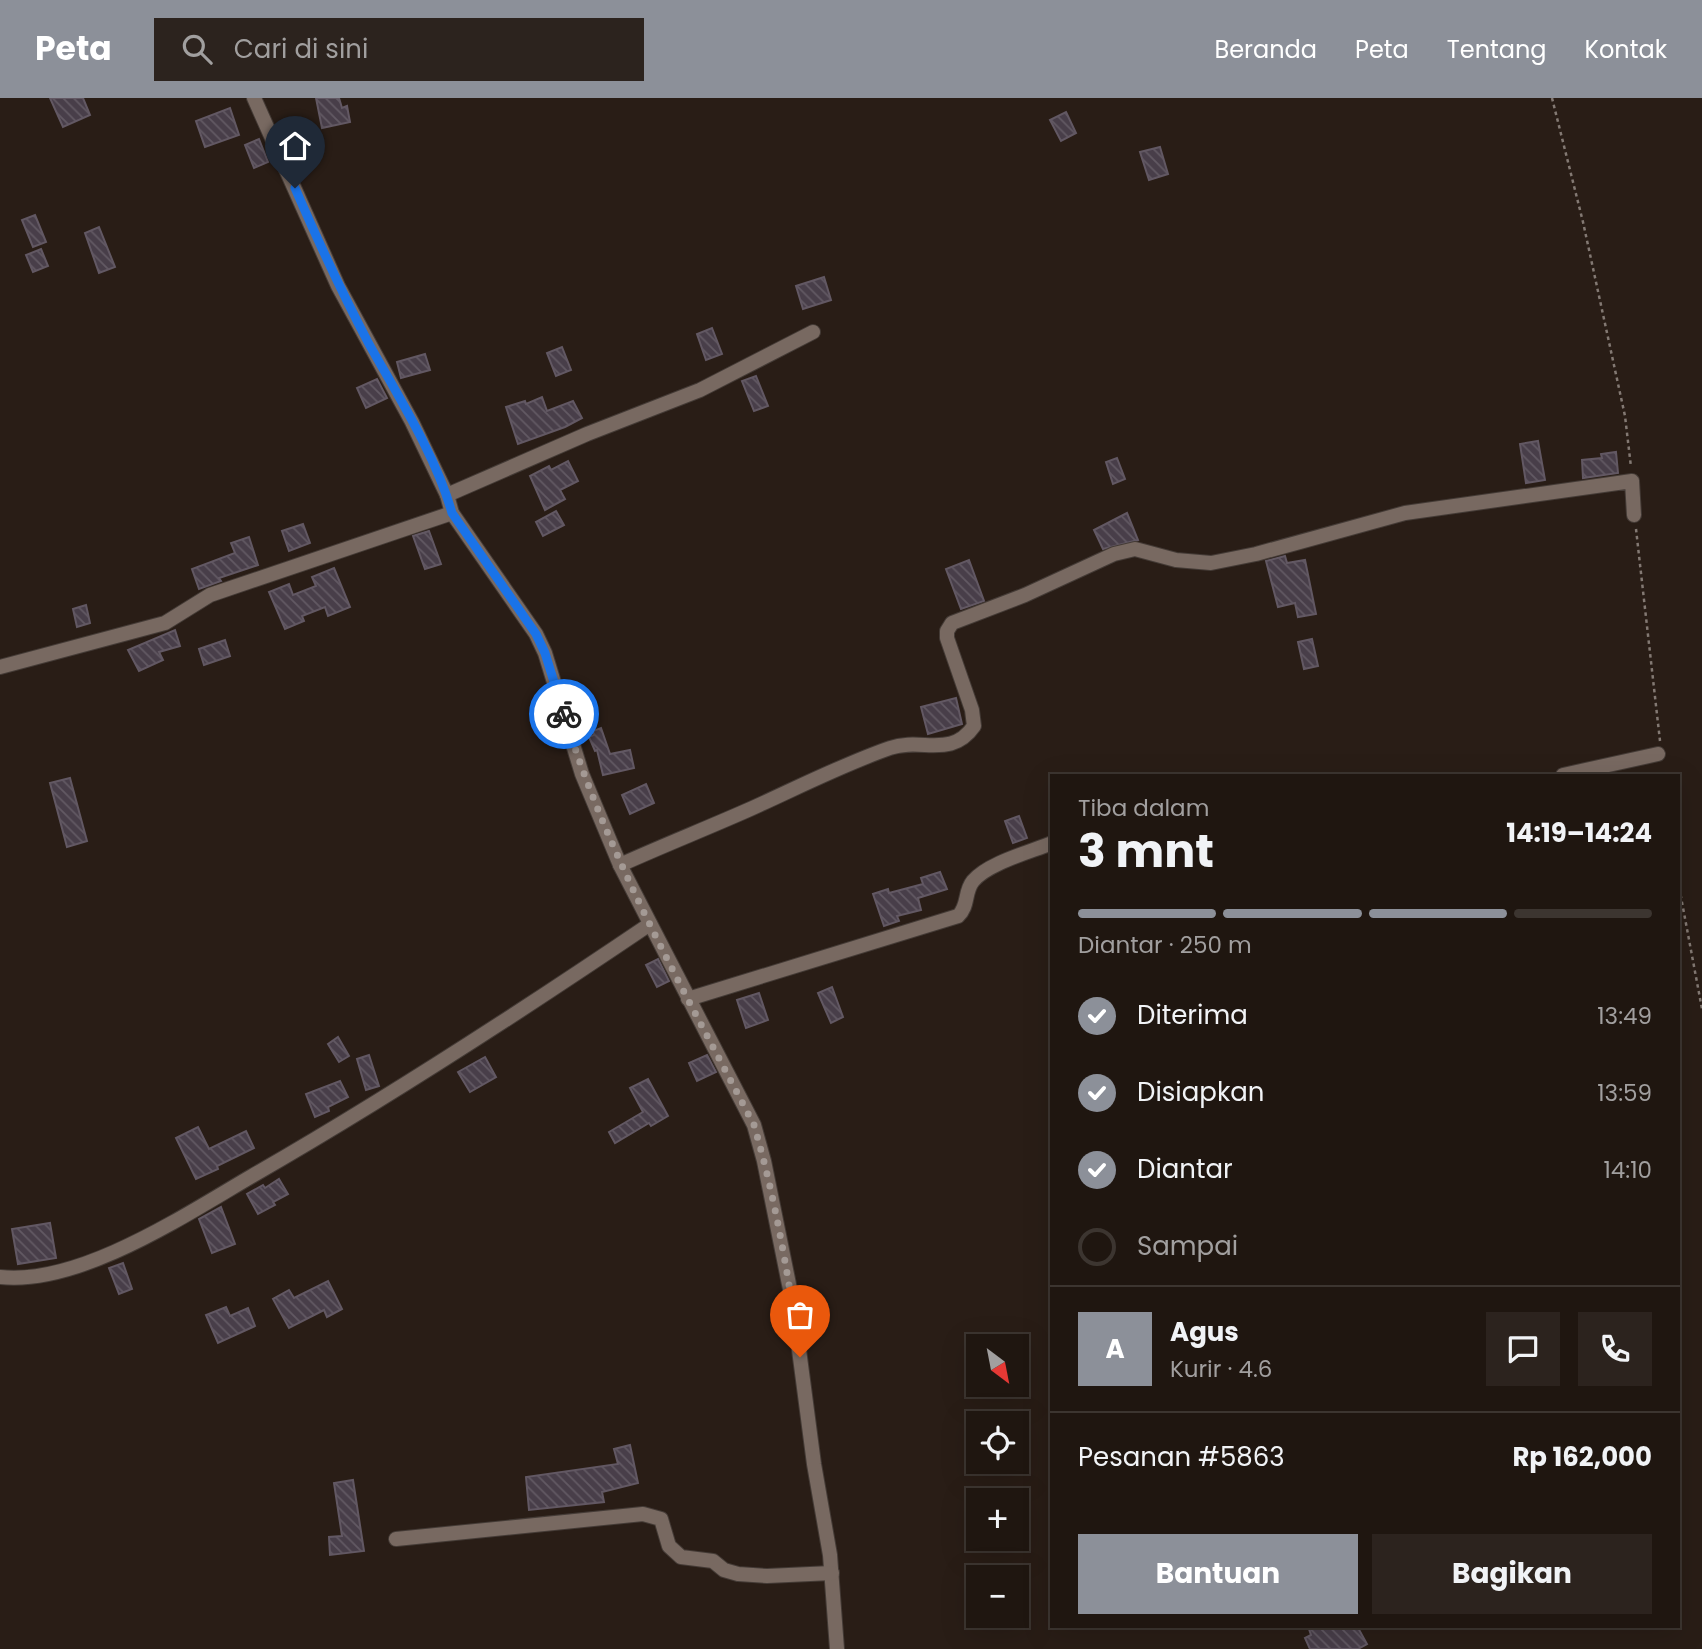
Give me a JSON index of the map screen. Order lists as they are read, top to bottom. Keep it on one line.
{"north":"bottom right","page":{"header":"Peta","search":"Cari di sini","nav":["Beranda","Peta","Tentang","Kontak"],"heading":["3 mnt","Tiba dalam","14:19–14:24"],"panel":["Agus","Kurir · 4.6","Pesanan #5863","Rp 162,000"],"bar":"Diantar · 250 m","list":[["Diterima","13:49"],["Disiapkan","13:59"],["Diantar","14:10"],"Sampai"],"round":"A","map_buttons":["+","−"],"buttons":["Bantuan","Bagikan"]}}
